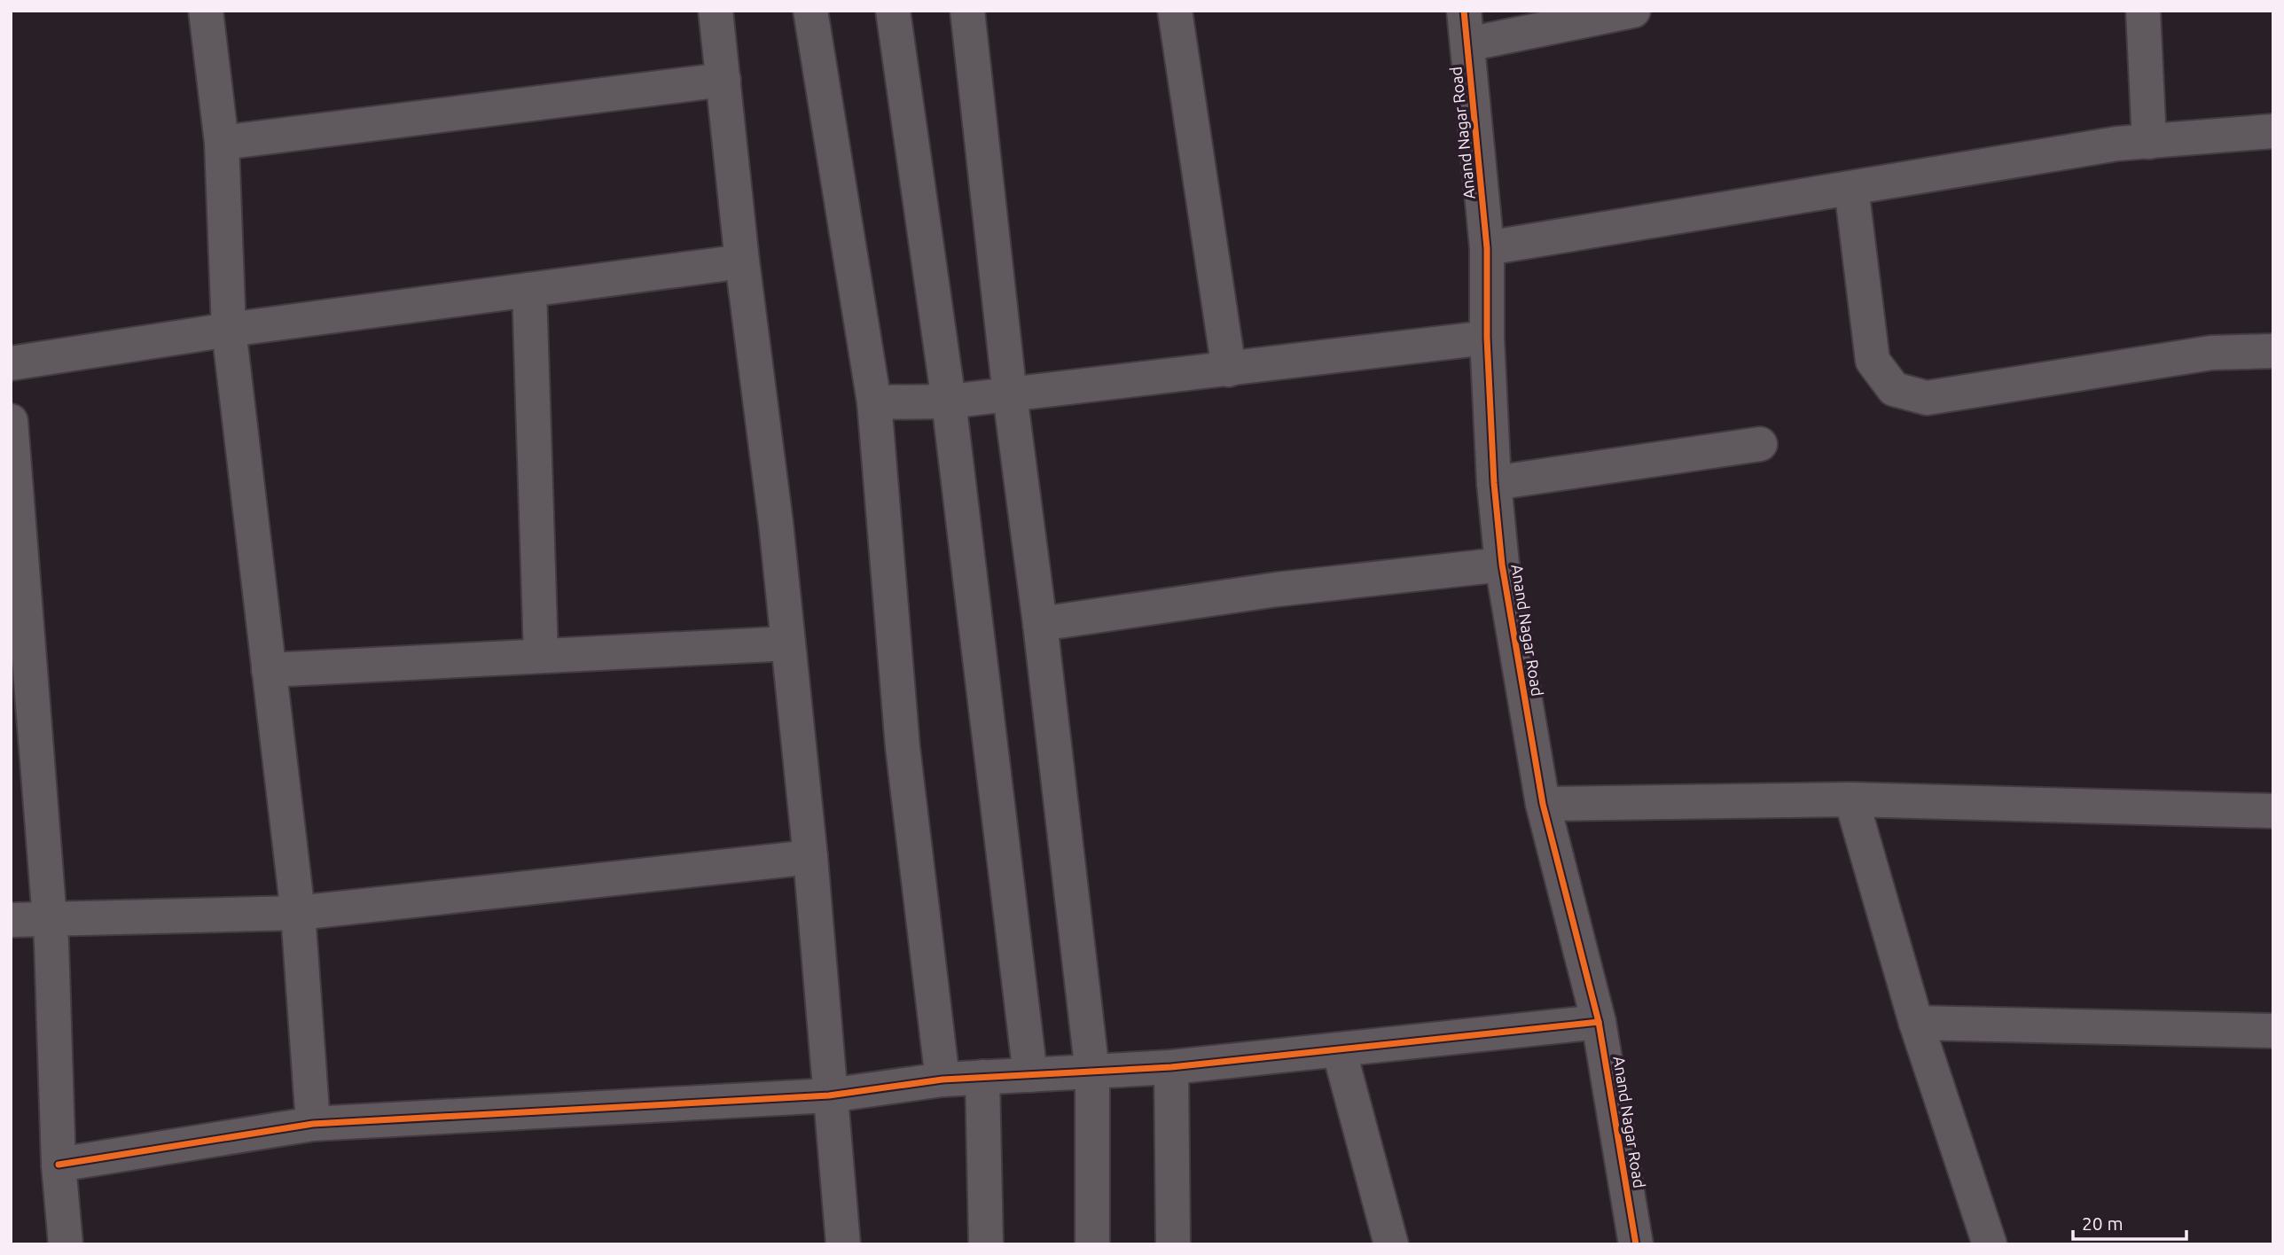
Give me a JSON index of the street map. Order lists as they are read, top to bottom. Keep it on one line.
{"streets":{"street":["Anand Nagar Road"]},"scale_bar":"20 m"}
